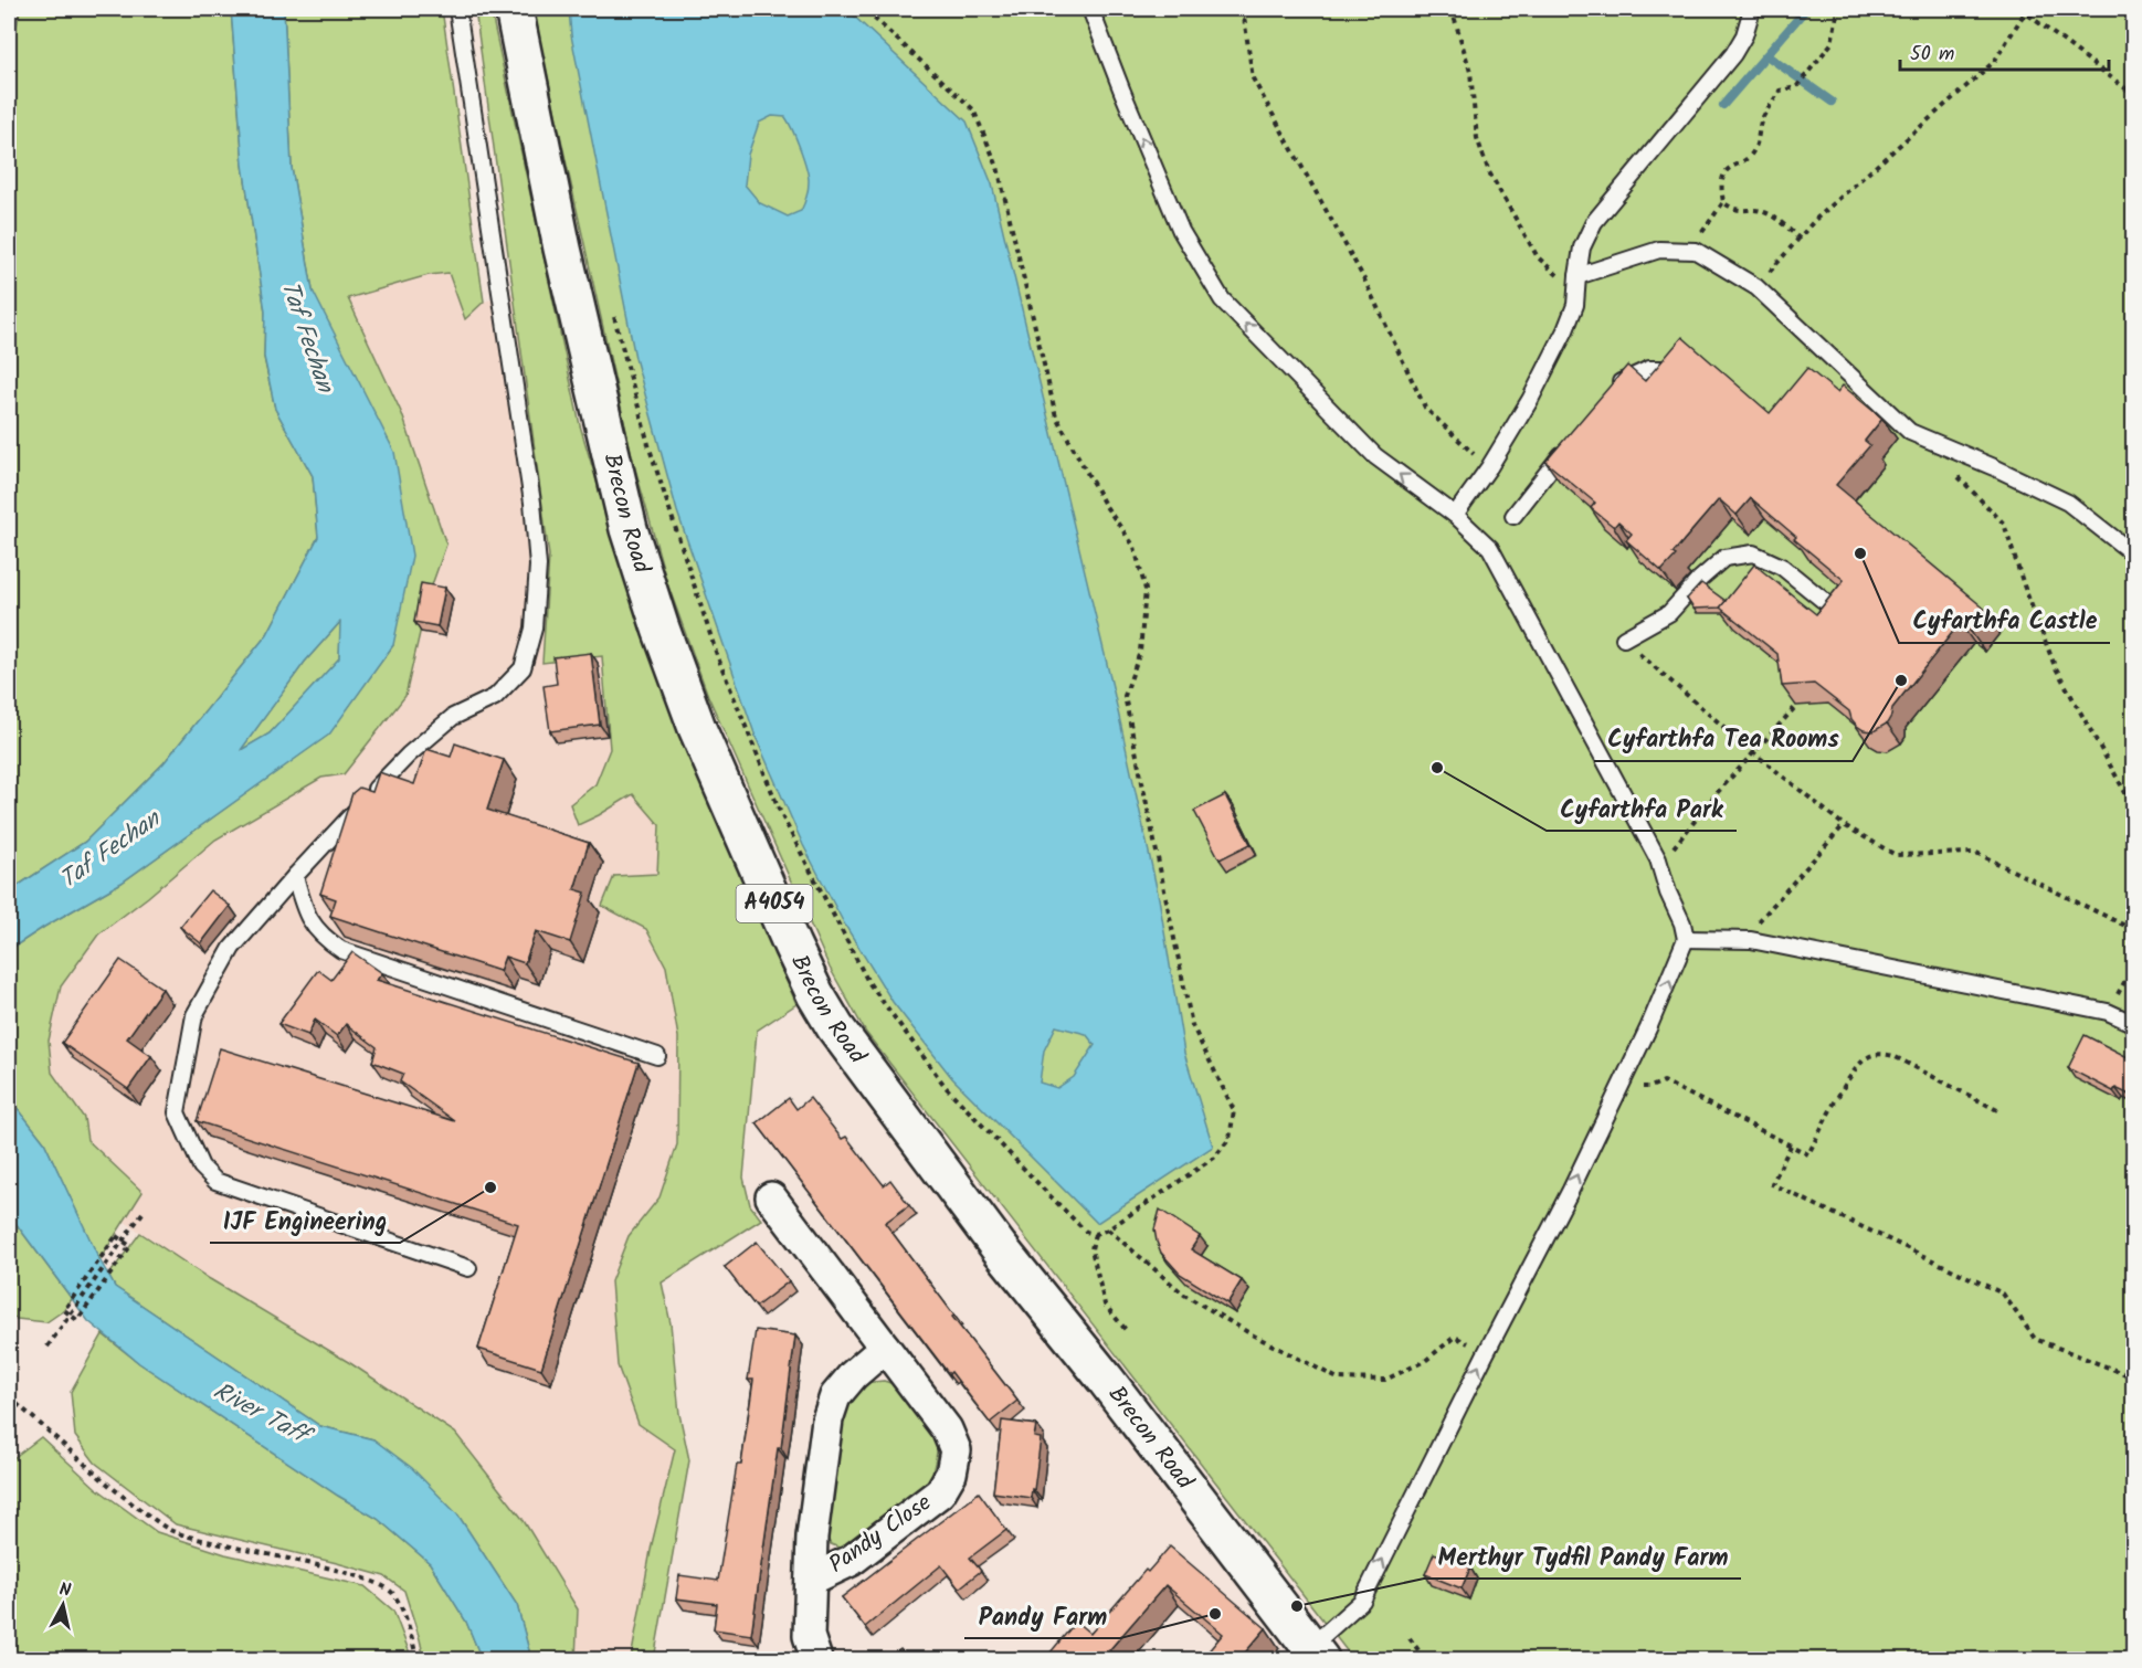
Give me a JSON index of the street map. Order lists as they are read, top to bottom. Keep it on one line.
{"streets":{"main road":["Brecon Road","A4054"],"street":["Pandy Close"]},"water":["Taf Fechan","River Taff"],"places":["Cyfarthfa Castle","Cyfarthfa Tea Rooms","Cyfarthfa Park","IJF Engineering","Merthyr Tydfil Pandy Farm","Pandy Farm"],"scale_bar":"50 m","north":"top"}
